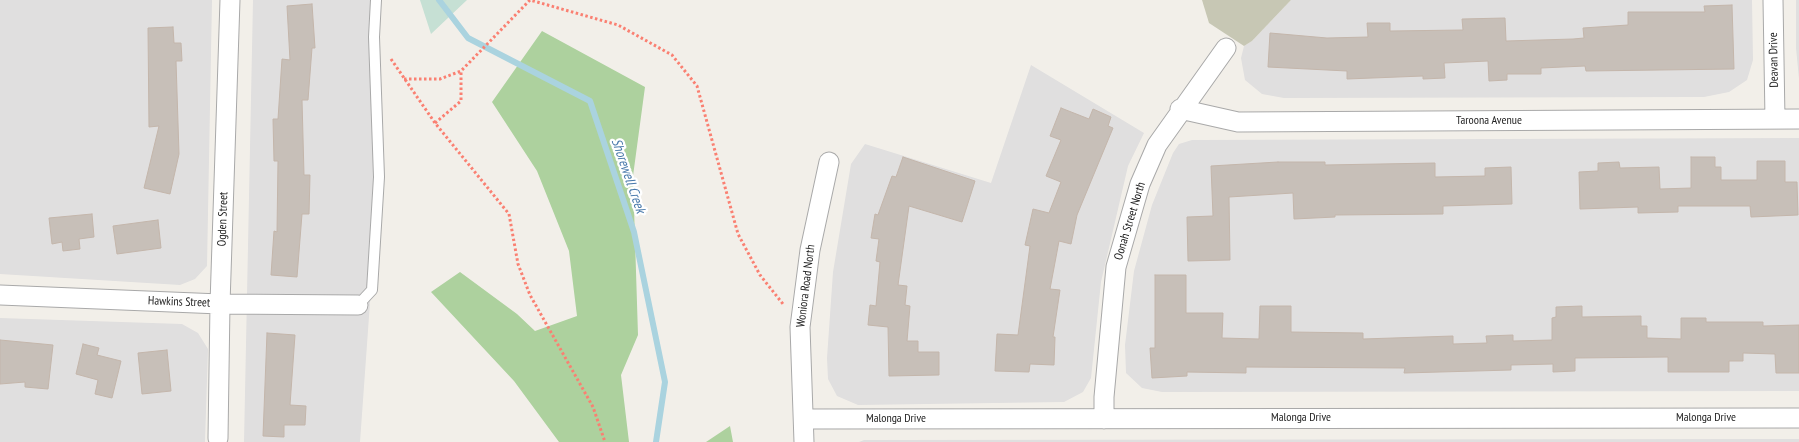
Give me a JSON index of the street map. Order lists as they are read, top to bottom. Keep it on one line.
{"streets":{"street":["Deavan Drive","Taroona Avenue","Ogden Street","Oonah Street North","Woniora Road North","Hawkins Street","Malonga Drive"]},"crossings":[["Deavan Drive","Taroona Avenue"],["Taroona Avenue","Oonah Street North"],["Ogden Street","Hawkins Street"],["Oonah Street North","Malonga Drive"],["Woniora Road North","Malonga Drive"]],"water":["Shorewell Creek"]}
